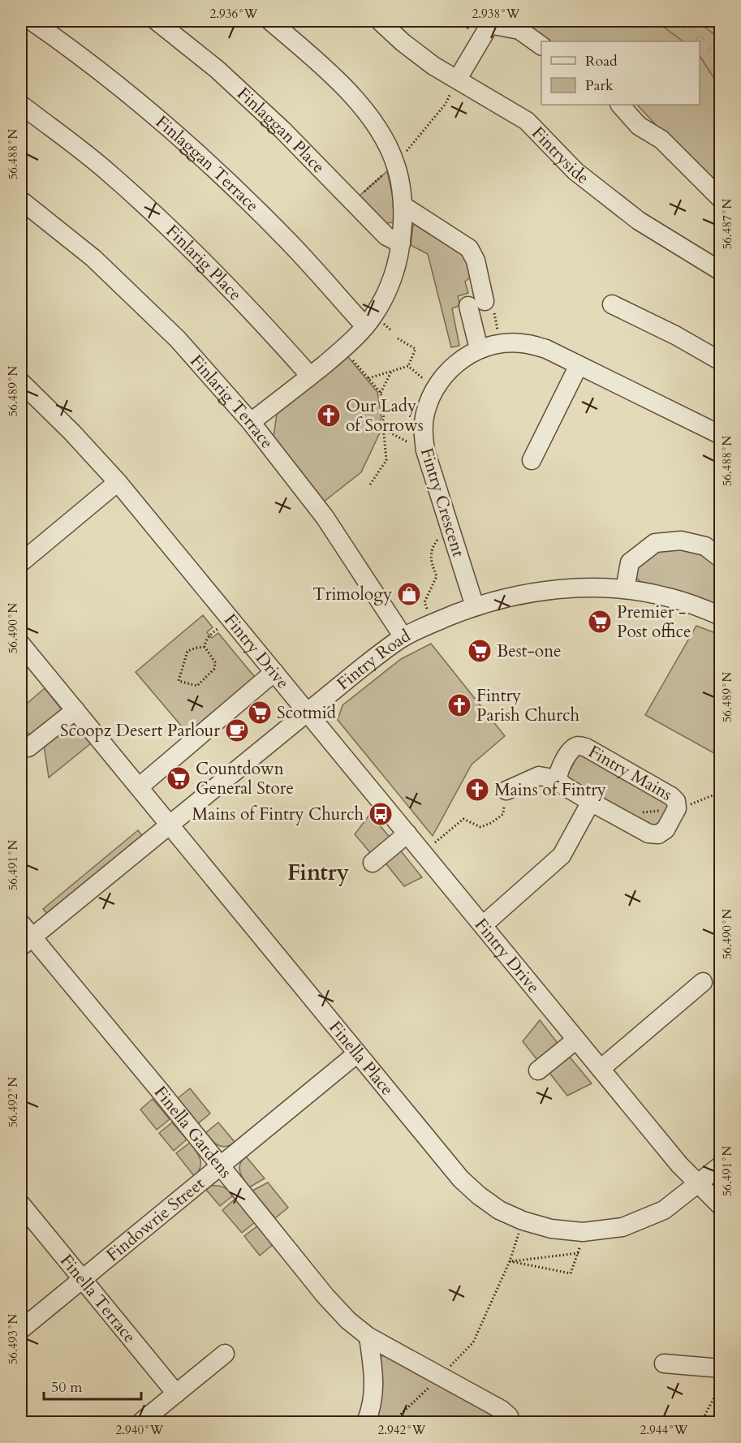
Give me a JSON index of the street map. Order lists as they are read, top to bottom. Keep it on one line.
{"streets":{"street":["Finlaggan Place","Fintryside","Finlaggan Terrace","Finlarig Place","Finlarig Terrace","Fintry Crescent","Fintry Drive","Fintry Road","Fintry Mains","Finella Place","Finella Gardens","Findowrie Street","Finella Terrace"]},"crossings":[["Finlarig Terrace","Fintry Road"],["Fintry Crescent","Fintry Road"],["Fintry Drive","Fintry Road"],["Fintry Drive","Finella Place"],["Fintry Road","Finella Place"],["Fintry Road","Finella Gardens"],["Finella Place","Findowrie Street"],["Finella Gardens","Findowrie Street"],["Findowrie Street","Finella Terrace"]],"districts":["Fintry"],"places":{"church":["Our Lady of Sorrows","Fintry Parish Church","Mains of Fintry"],"shop":["Trimology"],"supermarket":["Premier - Post office","Best-one","Scotmid","Countdown General Store"],"cafe":["Scoopz Desert Parlour"],"bus stop":["Mains of Fintry Church"]},"legend":["Road","Park"],"scale_bar":"50 m","coordinates":["2.936°W","2.938°W","56.488°N","56.487°N","56.489°N","56.490°N","56.491°N","56.492°N","56.493°N","2.940°W","2.942°W","2.944°W"]}
